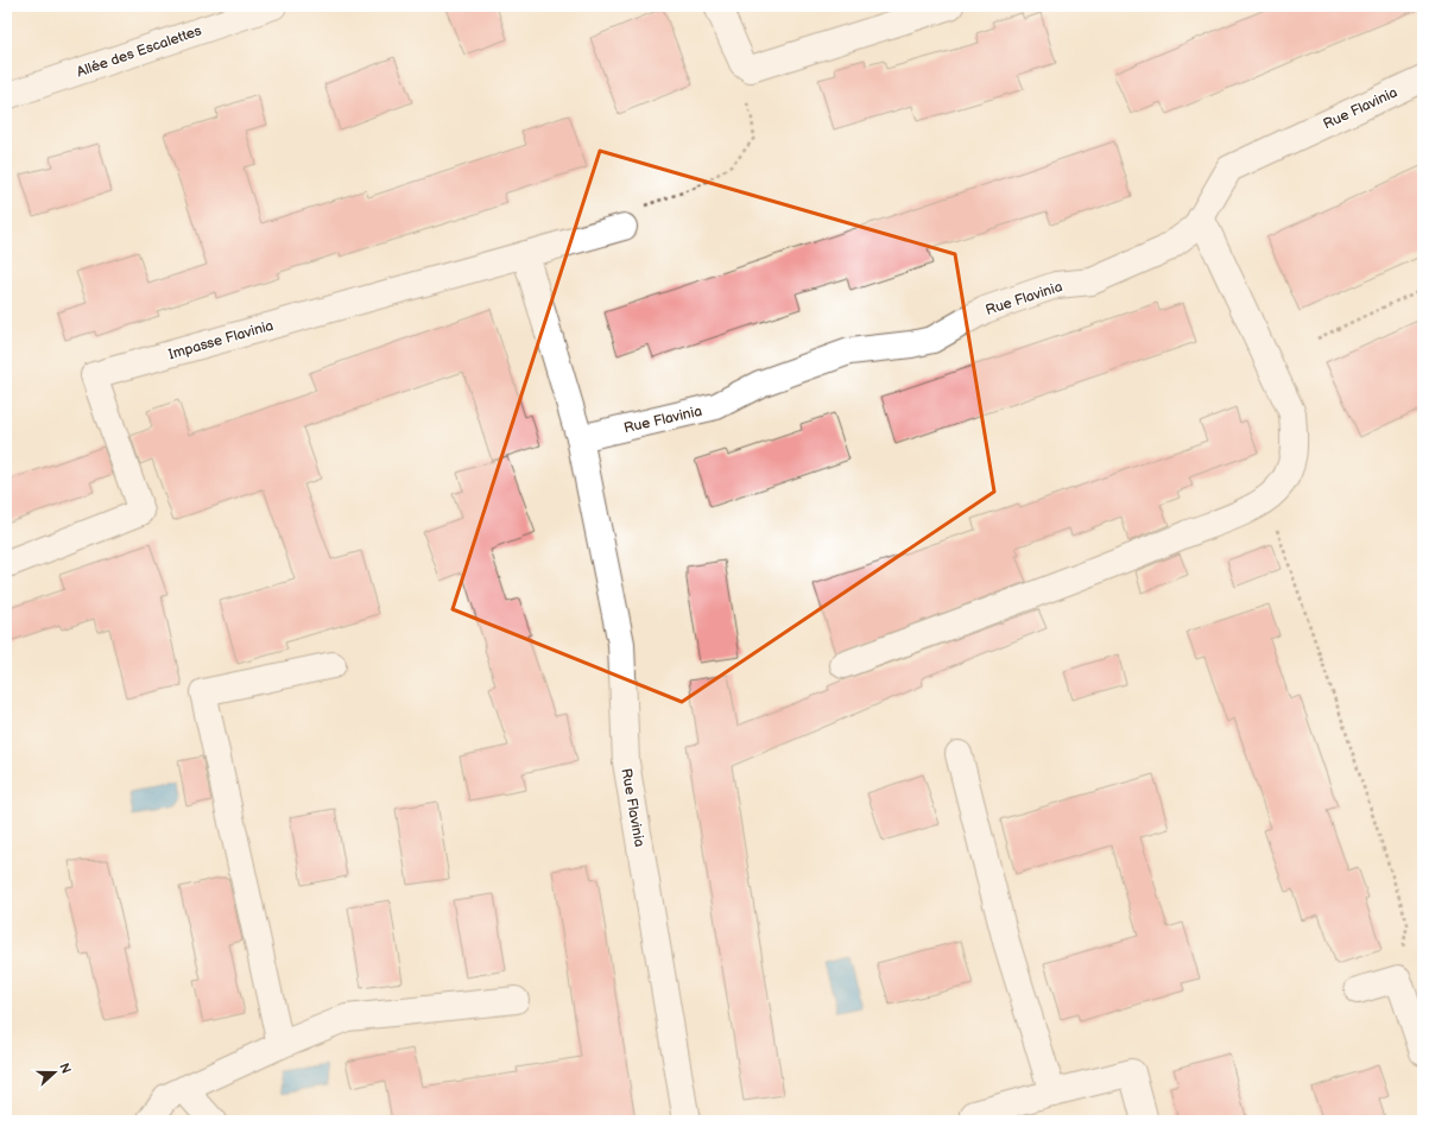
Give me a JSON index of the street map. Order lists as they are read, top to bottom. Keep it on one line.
{"streets":{"street":["Allée des Escalettes","Rue Flavinia","Impasse Flavinia"]},"crossings":[["Rue Flavinia","Impasse Flavinia"]],"north":"right"}
